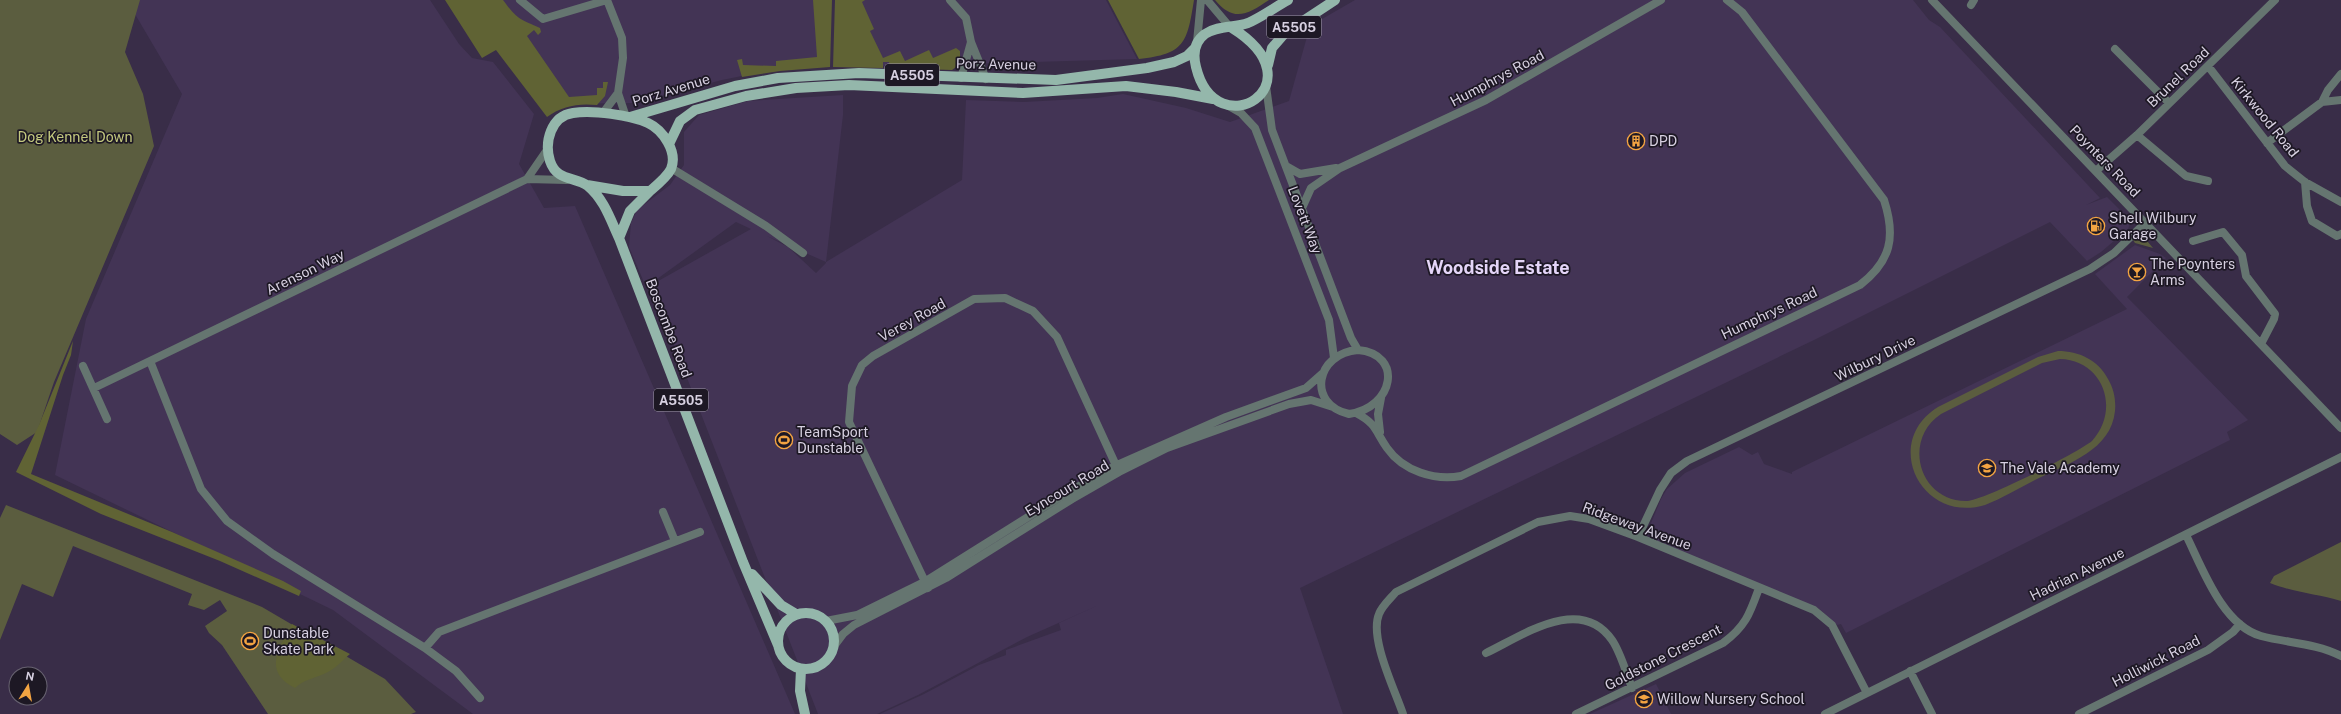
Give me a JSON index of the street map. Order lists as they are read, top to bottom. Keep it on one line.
{"streets":{"main road":["A5505","Porz Avenue","Boscombe Road"],"street":["Brunel Road","Humphrys Road","Kirkwood Road","Poynters Road","Lovett Way","Arenson Way","Verey Road","Wilbury Drive","Eyncourt Road","Ridgeway Avenue","Hadrian Avenue","Goldstone Crescent","Holliwick Road"]},"crossings":[["A5505","Porz Avenue"],["A5505","Lovett Way"],["A5505","Arenson Way"],["A5505","Boscombe Road"],["A5505","Eyncourt Road"],["Porz Avenue","Lovett Way"],["Porz Avenue","Arenson Way"],["Porz Avenue","Boscombe Road"],["Brunel Road","Kirkwood Road"],["Brunel Road","Poynters Road"],["Humphrys Road","Lovett Way"],["Humphrys Road","Eyncourt Road"],["Poynters Road","Wilbury Drive"],["Lovett Way","Eyncourt Road"],["Arenson Way","Boscombe Road"],["Verey Road","Eyncourt Road"],["Boscombe Road","Eyncourt Road"],["Wilbury Drive","Ridgeway Avenue"],["Ridgeway Avenue","Hadrian Avenue"],["Ridgeway Avenue","Goldstone Crescent"]],"districts":["Woodside Estate"],"parks":["Dog Kennel Down"],"places":{"building":["DPD"],"fuel station":["Shell Wilbury Garage"],"bar":["The Poynters Arms"],"sports":["TeamSport Dunstable","Dunstable Skate Park"],"school or university":["The Vale Academy","Willow Nursery School"]},"north":"top"}
